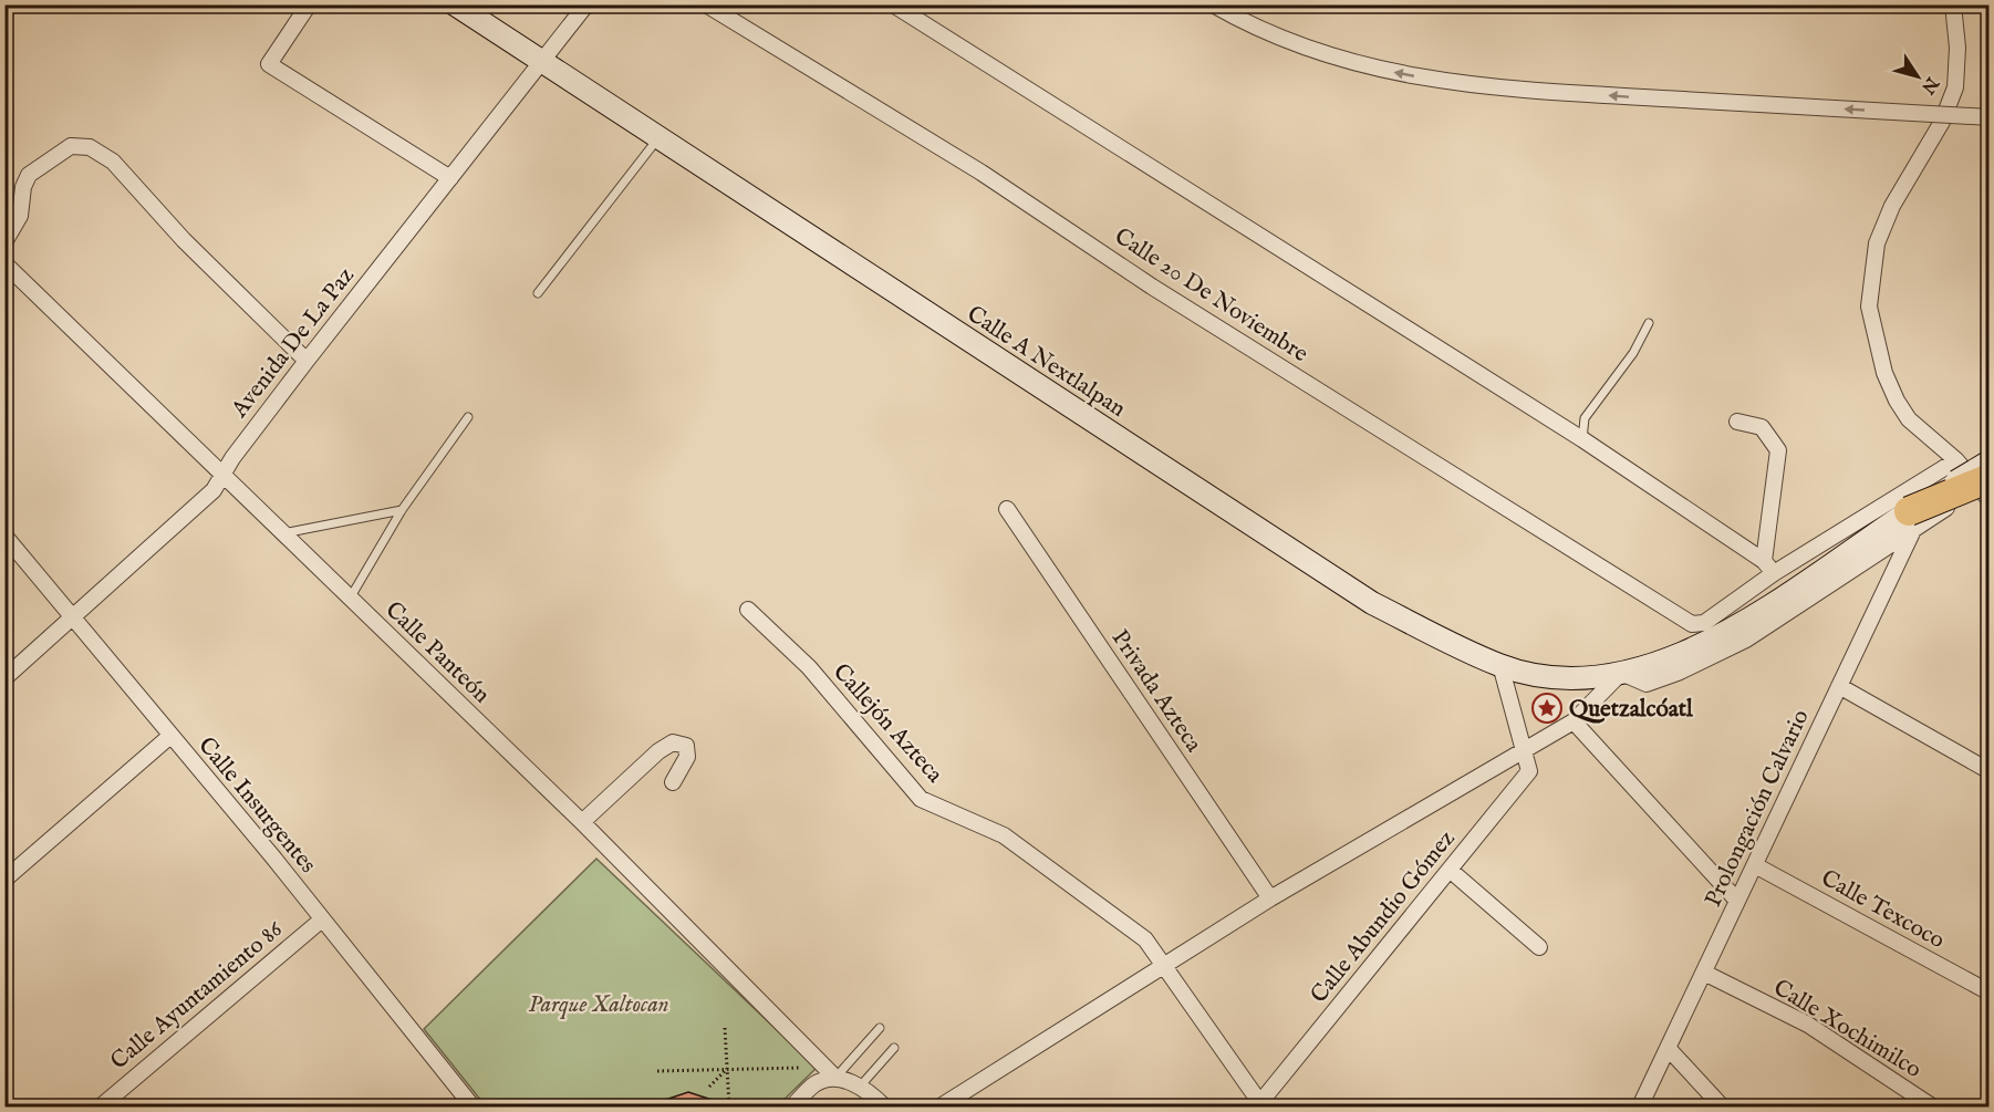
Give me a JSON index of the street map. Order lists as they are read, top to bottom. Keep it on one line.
{"streets":{"main road":["Calle A Nextlalpan"],"street":["Calle 20 De Noviembre","Avenida De La Paz","Calle Panteón","Privada Azteca","Callejón Azteca","Calle Insurgentes","Prolongación Calvario","Calle Texcoco","Calle Abundio Gómez","Calle Ayuntamiento 86","Calle Xochimilco"]},"crossings":[["Avenida De La Paz","Calle A Nextlalpan"],["Avenida De La Paz","Calle Panteón"],["Avenida De La Paz","Calle Insurgentes"],["Calle A Nextlalpan","Prolongación Calvario"],["Callejón Azteca","Calle Abundio Gómez"],["Calle Insurgentes","Calle Ayuntamiento 86"],["Prolongación Calvario","Calle Texcoco"],["Prolongación Calvario","Calle Xochimilco"]],"parks":["Parque Xaltocan"],"places":{"place":["Quetzalcóatl"]},"north":"bottom right"}
